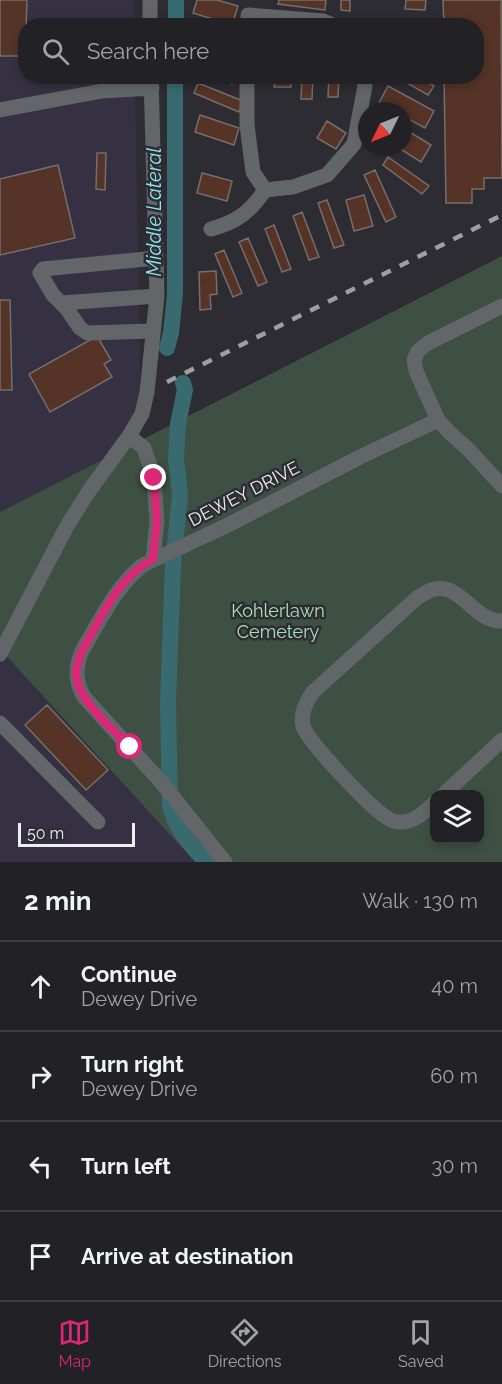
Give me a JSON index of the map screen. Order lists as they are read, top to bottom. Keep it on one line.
{"streets":{"street":["DEWEY DRIVE"]},"water":["Middle Lateral"],"parks":["Kohlerlawn Cemetery"],"scale_bar":"50 m","north":"bottom left","page":{"search":"Search here","scale":"50 m","heading":["2 min","Walk · 130 m"],"list":[["Continue","Dewey Drive","40 m"],["Turn right","Dewey Drive","60 m"],["Turn left","30 m"],"Arrive at destination"],"nav":["Map","Directions","Saved"]}}
